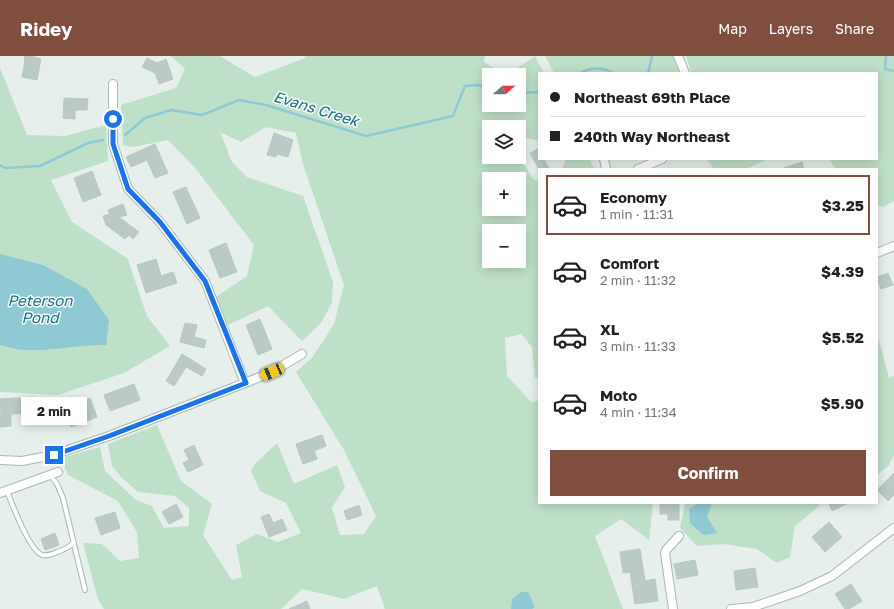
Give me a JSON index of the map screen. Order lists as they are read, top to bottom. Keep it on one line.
{"water":["Evans Creek","Peterson Pond"],"north":"right","page":{"header":"Ridey","nav":["Map","Layers","Share"],"map_buttons":["+","−"],"banner":["Northeast 69th Place","240th Way Northeast"],"list":[{"name":"Economy","note":"1 min · 11:31","value":"$3.25"},{"name":"Comfort","note":"2 min · 11:32","value":"$4.39"},{"name":"XL","note":"3 min · 11:33","value":"$5.52"},{"name":"Moto","note":"4 min · 11:34","value":"$5.90"}],"bubble":"2 min","buttons":"Confirm"}}
